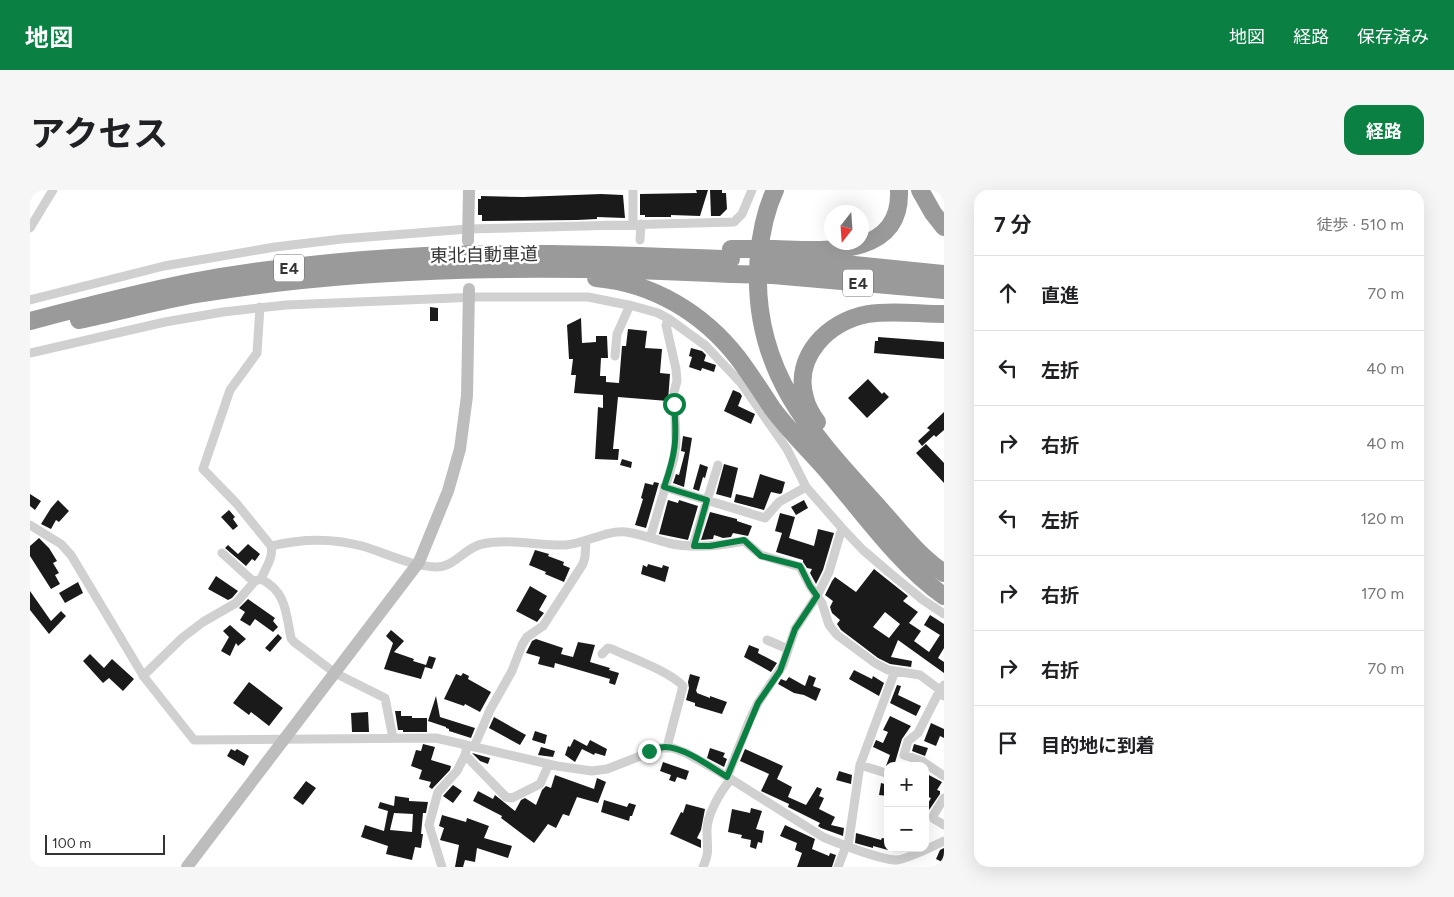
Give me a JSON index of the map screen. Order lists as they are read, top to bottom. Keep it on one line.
{"streets":{"highway":["東北自動車道","E4"]},"scale_bar":"100 m","north":"bottom","page":{"header":"地図","nav":["地図","経路","保存済み"],"title":"アクセス","buttons":"経路","heading":["7 分","徒歩 · 510 m"],"list":[["直進","70 m"],["左折","40 m"],["右折","40 m"],["左折","120 m"],["右折","170 m"],["右折","70 m"],"目的地に到着"],"map_buttons":["+","−"],"scale":"100 m"}}
